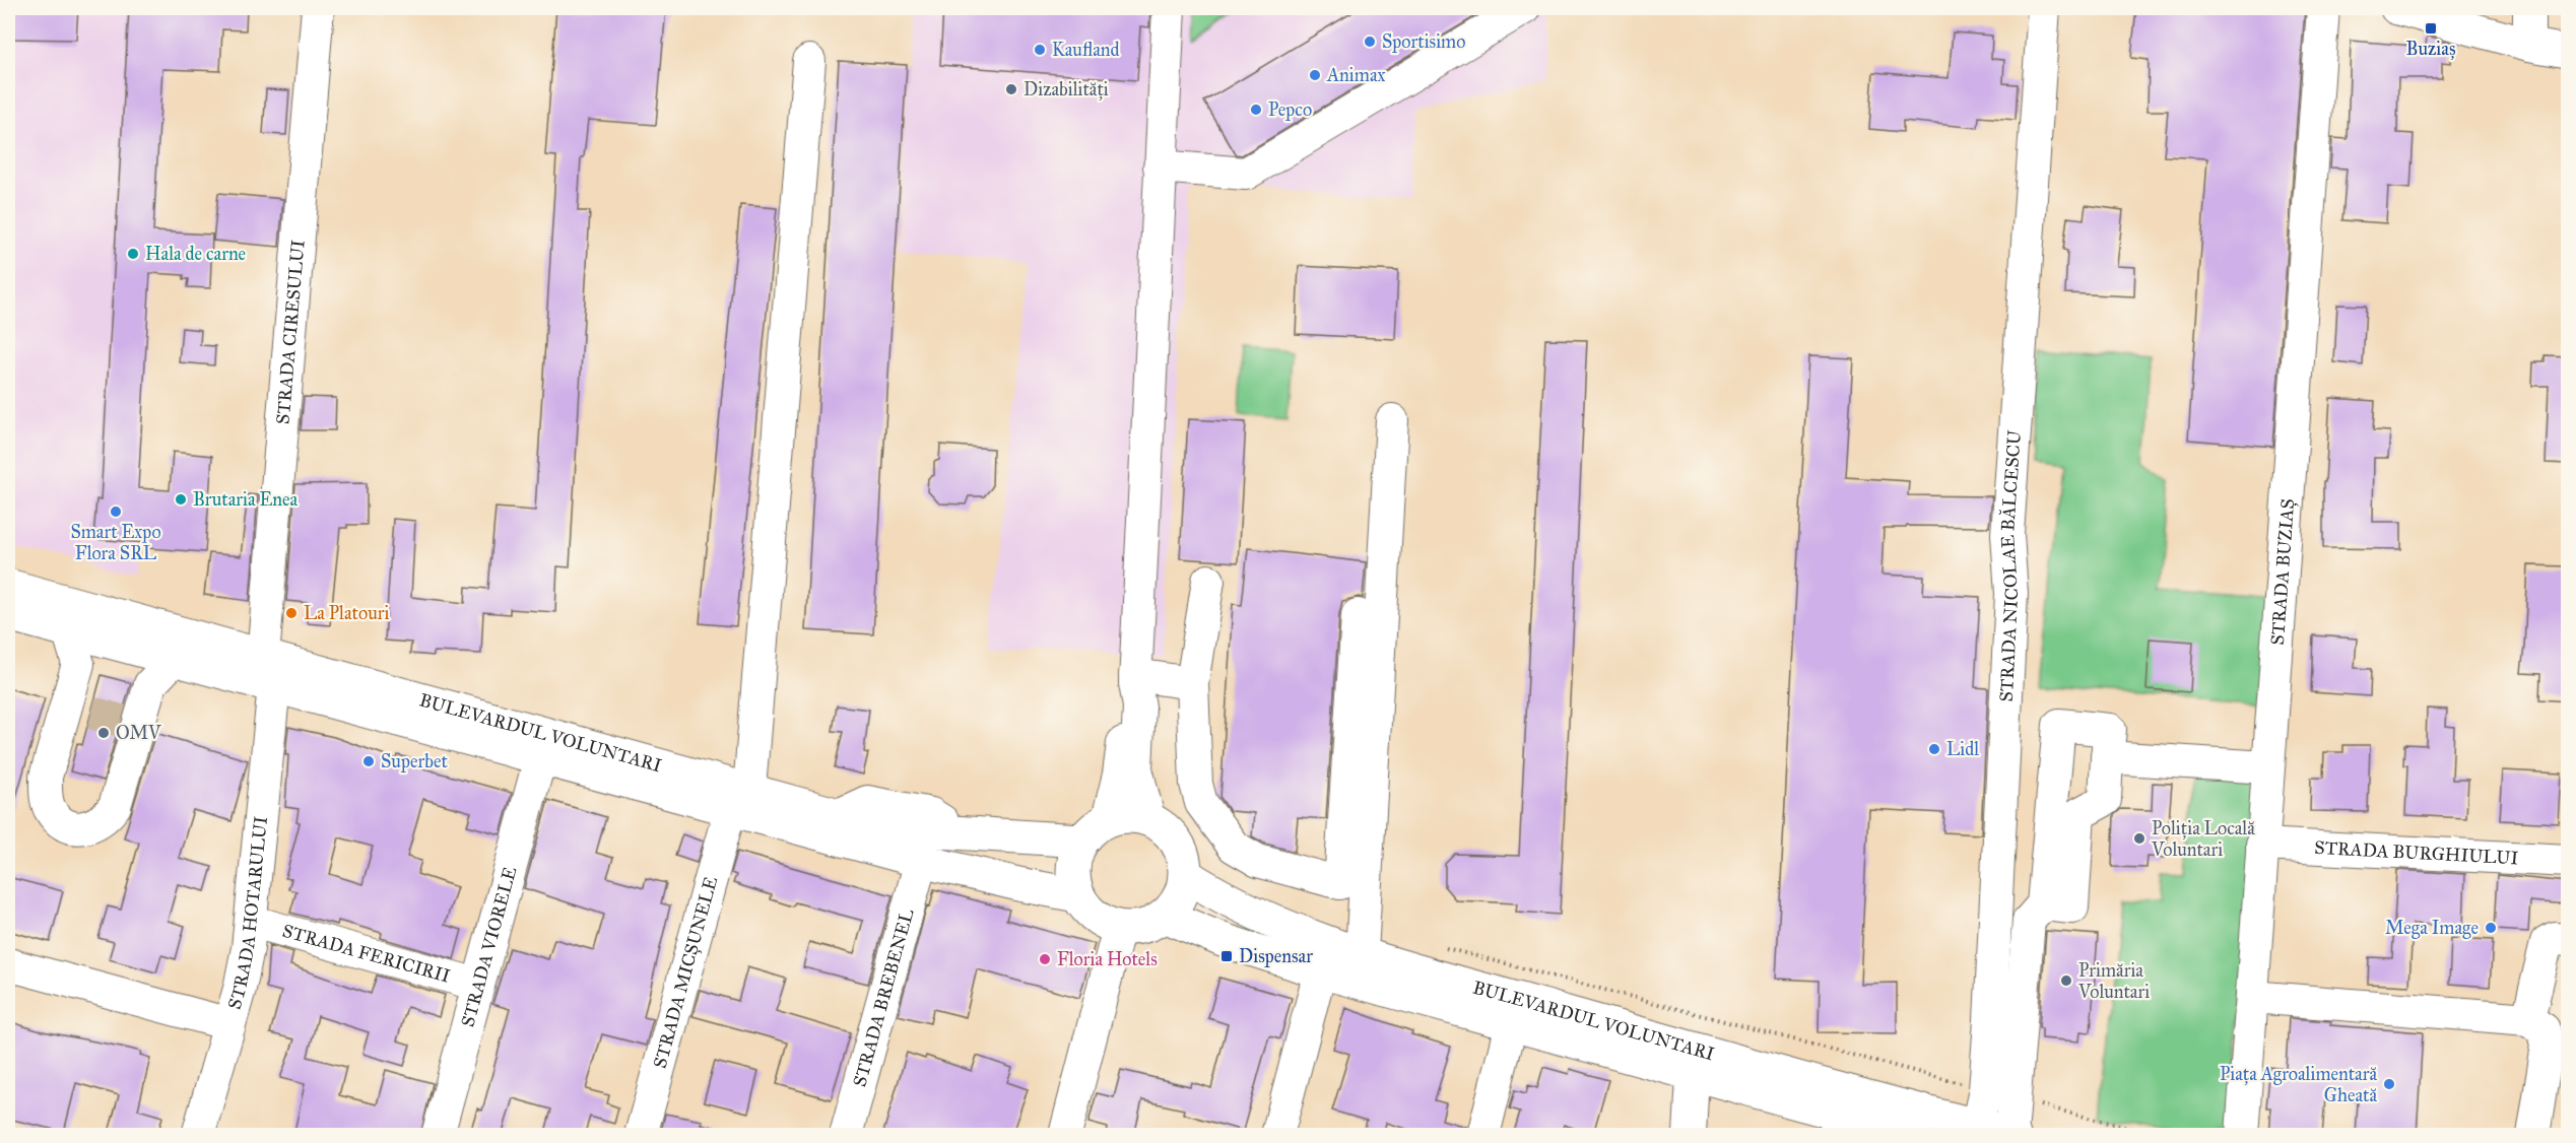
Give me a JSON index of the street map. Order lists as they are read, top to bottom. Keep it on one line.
{"streets":{"highway":["BULEVARDUL VOLUNTARI"],"street":["STRADA CIRESULUI","STRADA NICOLAE BĂLCESCU","STRADA BUZIAȘ","STRADA BURGHIULUI","STRADA HOTARULUI","STRADA VIORELE","STRADA FERICIRII","STRADA MICȘUNELE","STRADA BREBENEL"]},"crossings":[["STRADA CIRESULUI","BULEVARDUL VOLUNTARI"],["STRADA CIRESULUI","STRADA HOTARULUI"],["STRADA NICOLAE BĂLCESCU","BULEVARDUL VOLUNTARI"],["STRADA BUZIAȘ","STRADA BURGHIULUI"],["BULEVARDUL VOLUNTARI","STRADA HOTARULUI"],["BULEVARDUL VOLUNTARI","STRADA VIORELE"],["BULEVARDUL VOLUNTARI","STRADA MICȘUNELE"],["BULEVARDUL VOLUNTARI","STRADA BREBENEL"],["STRADA HOTARULUI","STRADA FERICIRII"],["STRADA VIORELE","STRADA FERICIRII"]],"places":{"transit":["Buziaș","Dispensar"],"other":["Sportisimo","Kaufland","Animax","Dizabilități","Pepco","Hala de carne","Brutaria Enea","Smart Expo Flora SRL","La Platouri","OMV","Lidl","Superbet","Poliția Locală Voluntari","Mega Image","Floria Hotels","Primăria Voluntari","Piața Agroalimentară Gheată"]}}
